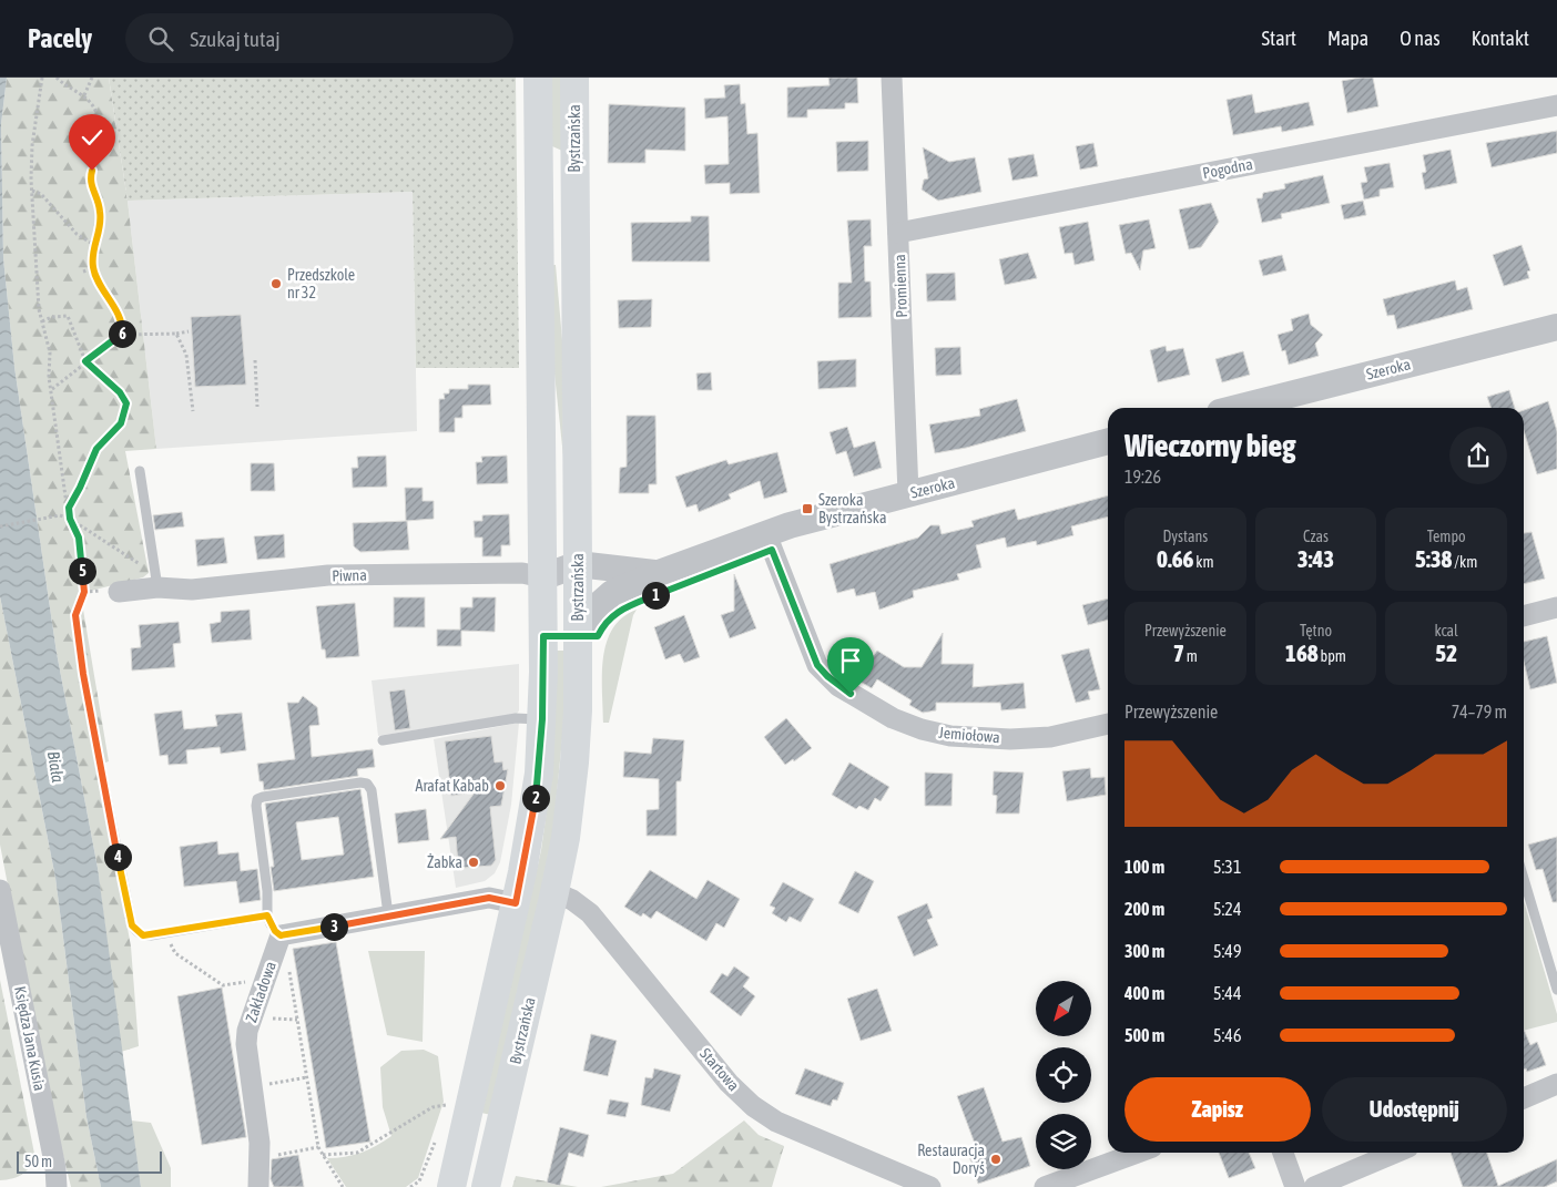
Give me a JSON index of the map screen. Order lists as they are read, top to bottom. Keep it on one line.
{"streets":{"main road":["Bystrzańska"],"street":["Pogodna","Promienna","Szeroka","Piwna","Jemiołowa","Zakładowa","Księdza Jana Kusia","Startowa"]},"crossings":[["Bystrzańska","Szeroka"],["Bystrzańska","Startowa"],["Pogodna","Promienna"],["Promienna","Szeroka"],["Szeroka","Piwna"],["Szeroka","Jemiołowa"]],"water":["Biała"],"places":{"other":["Przedszkole nr 32","Arafat Kabab","Żabka","Restauracja Doryś"],"transit":["Szeroka Bystrzańska"]},"scale_bar":"50 m","north":"bottom left","page":{"header":"Pacely","search":"Szukaj tutaj","nav":["Start","Mapa","O nas","Kontakt"],"pins":["6","5","1","2","4","3"],"heading":["Wieczorny bieg","19:26"],"stats":[["Dystans","0.66 km"],["Czas","3:43"],["Tempo","5:38 /km"],["Przewyższenie","7 m"],["Tętno","168 bpm"],["kcal","52"]],"chart":["Przewyższenie","74–79 m"],"list":[{"name":"100 m","note":"5:31"},{"name":"200 m","note":"5:24"},{"name":"300 m","note":"5:49"},{"name":"400 m","note":"5:44"},{"name":"500 m","note":"5:46"}],"buttons":["Zapisz","Udostępnij"],"scale":"50 m"}}
